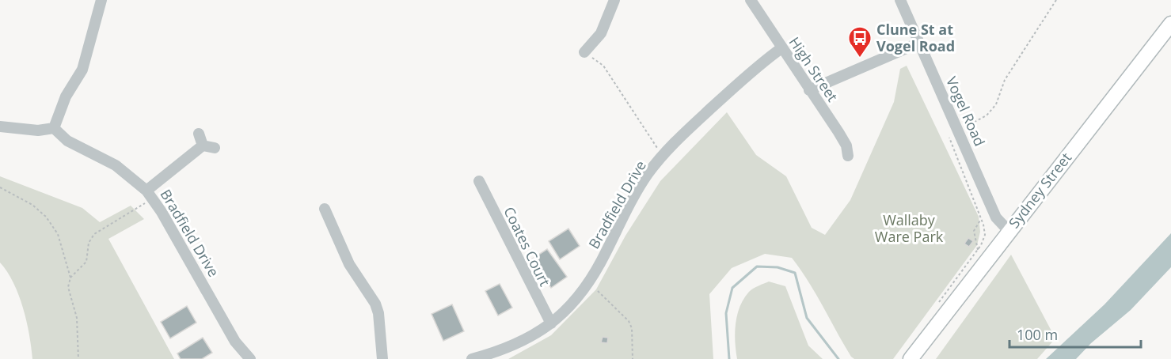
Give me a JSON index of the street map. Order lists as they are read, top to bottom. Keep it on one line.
{"streets":{"main road":["Sydney Street"],"street":["High Street","Vogel Road","Bradfield Drive","Coates Court"]},"crossings":[["High Street","Bradfield Drive"],["Vogel Road","Sydney Street"],["Bradfield Drive","Coates Court"]],"parks":["Wallaby Ware Park"],"places":{"bus stop":["Clune St at Vogel Road"]},"scale_bar":"100 m"}
